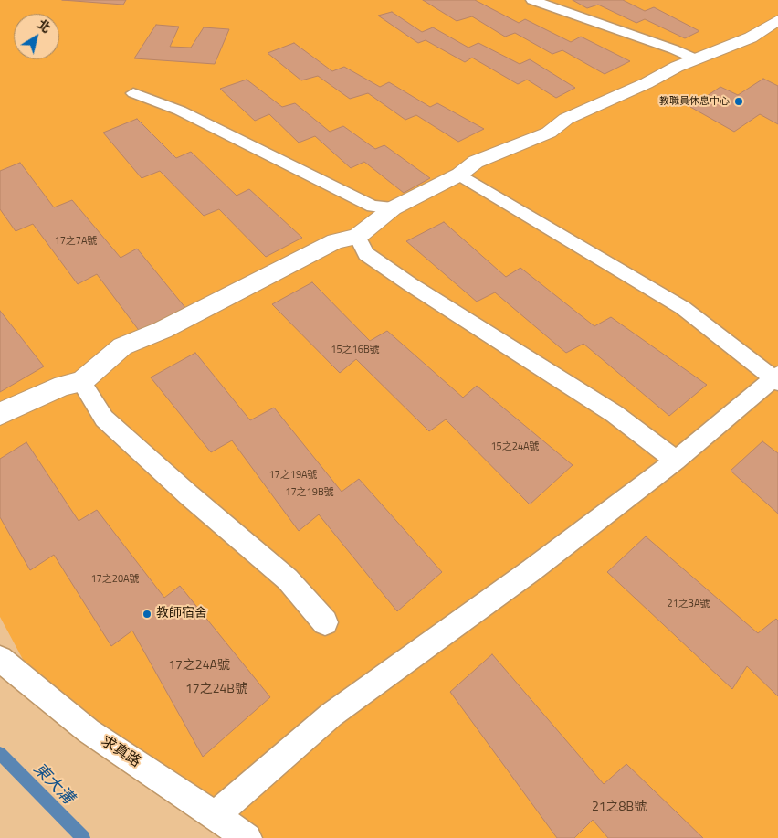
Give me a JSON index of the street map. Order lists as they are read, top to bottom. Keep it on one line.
{"streets":{"lane":["求真路"]},"water":["東大溝"],"places":["教職員休息中心","教師宿舍"],"house_numbers":["17之7A號","15之16B號","15之24A號","17之19A號","17之19B號","17之20A號","21之3A號","17之24A號","17之24B號","21之8B號"],"north":"top right"}
